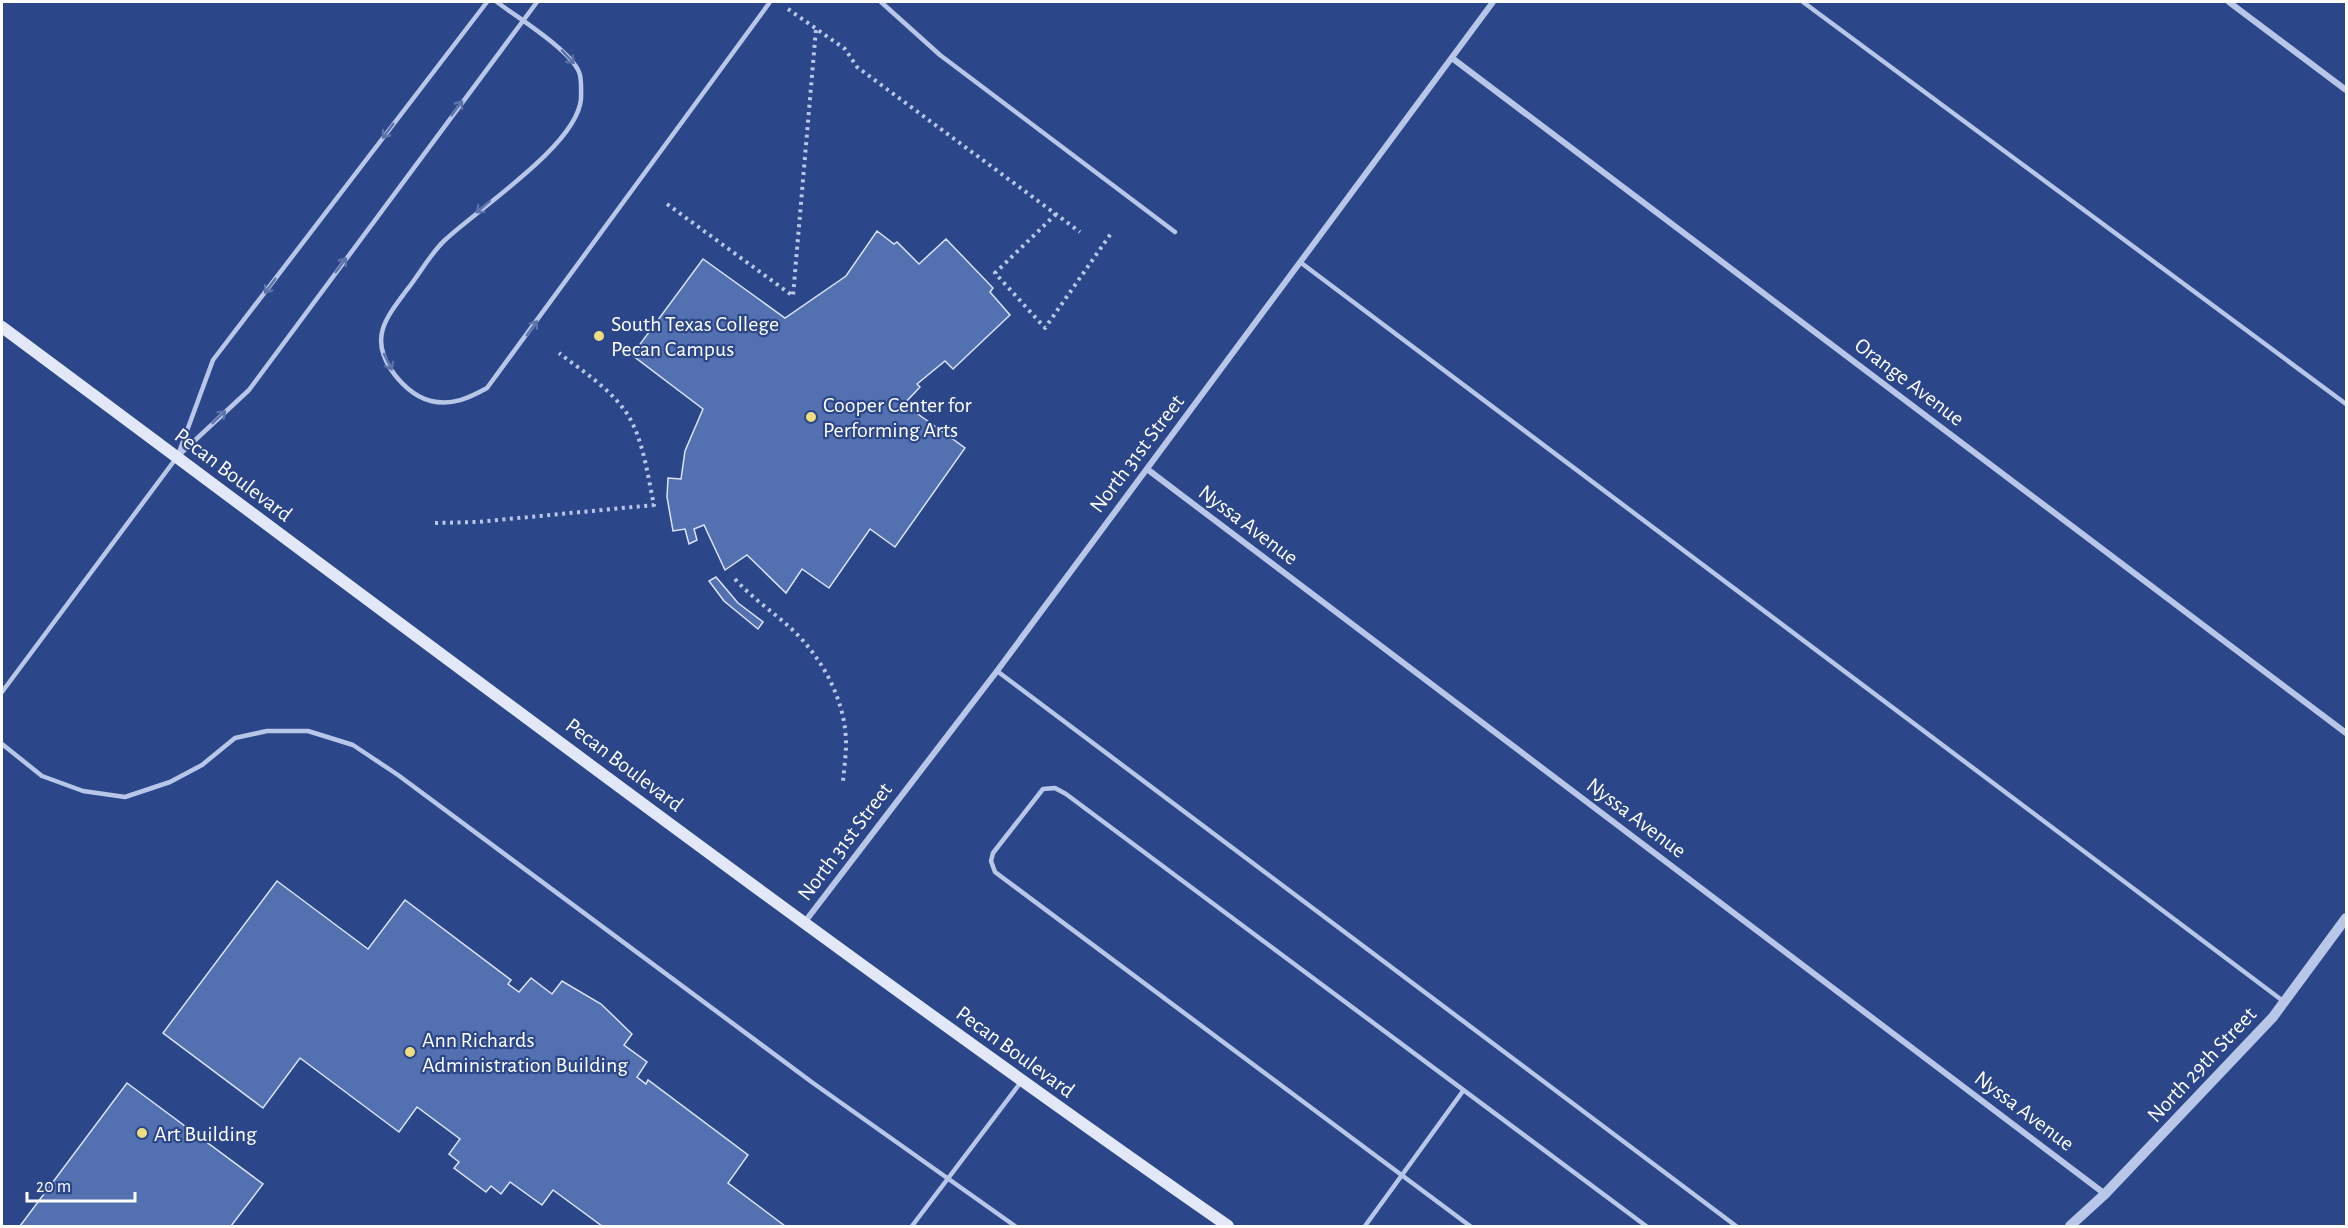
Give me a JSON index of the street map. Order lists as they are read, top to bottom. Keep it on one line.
{"streets":{"main road":["Pecan Boulevard"],"street":["Orange Avenue","North 31st Street","Nyssa Avenue","North 29th Street"]},"crossings":[["Orange Avenue","North 31st Street"],["North 31st Street","Pecan Boulevard"],["North 31st Street","Nyssa Avenue"],["Nyssa Avenue","North 29th Street"]],"places":["South Texas College Pecan Campus","Cooper Center for Performing Arts","Ann Richards Administration Building","Art Building"],"scale_bar":"20 m"}
